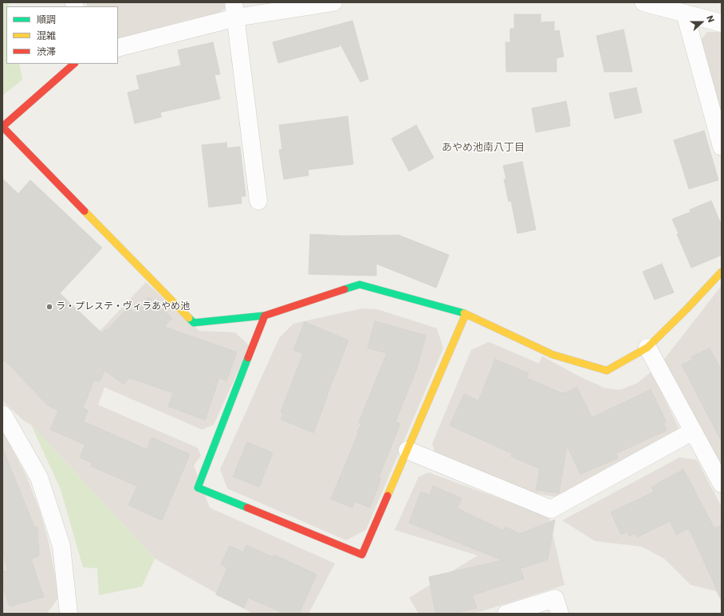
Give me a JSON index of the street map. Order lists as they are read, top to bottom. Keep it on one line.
{"districts":["あやめ池南八丁目"],"places":["ラ・プレステ・ヴィラあやめ池"],"legend":["順調","混雑","渋滞"],"north":"right"}
